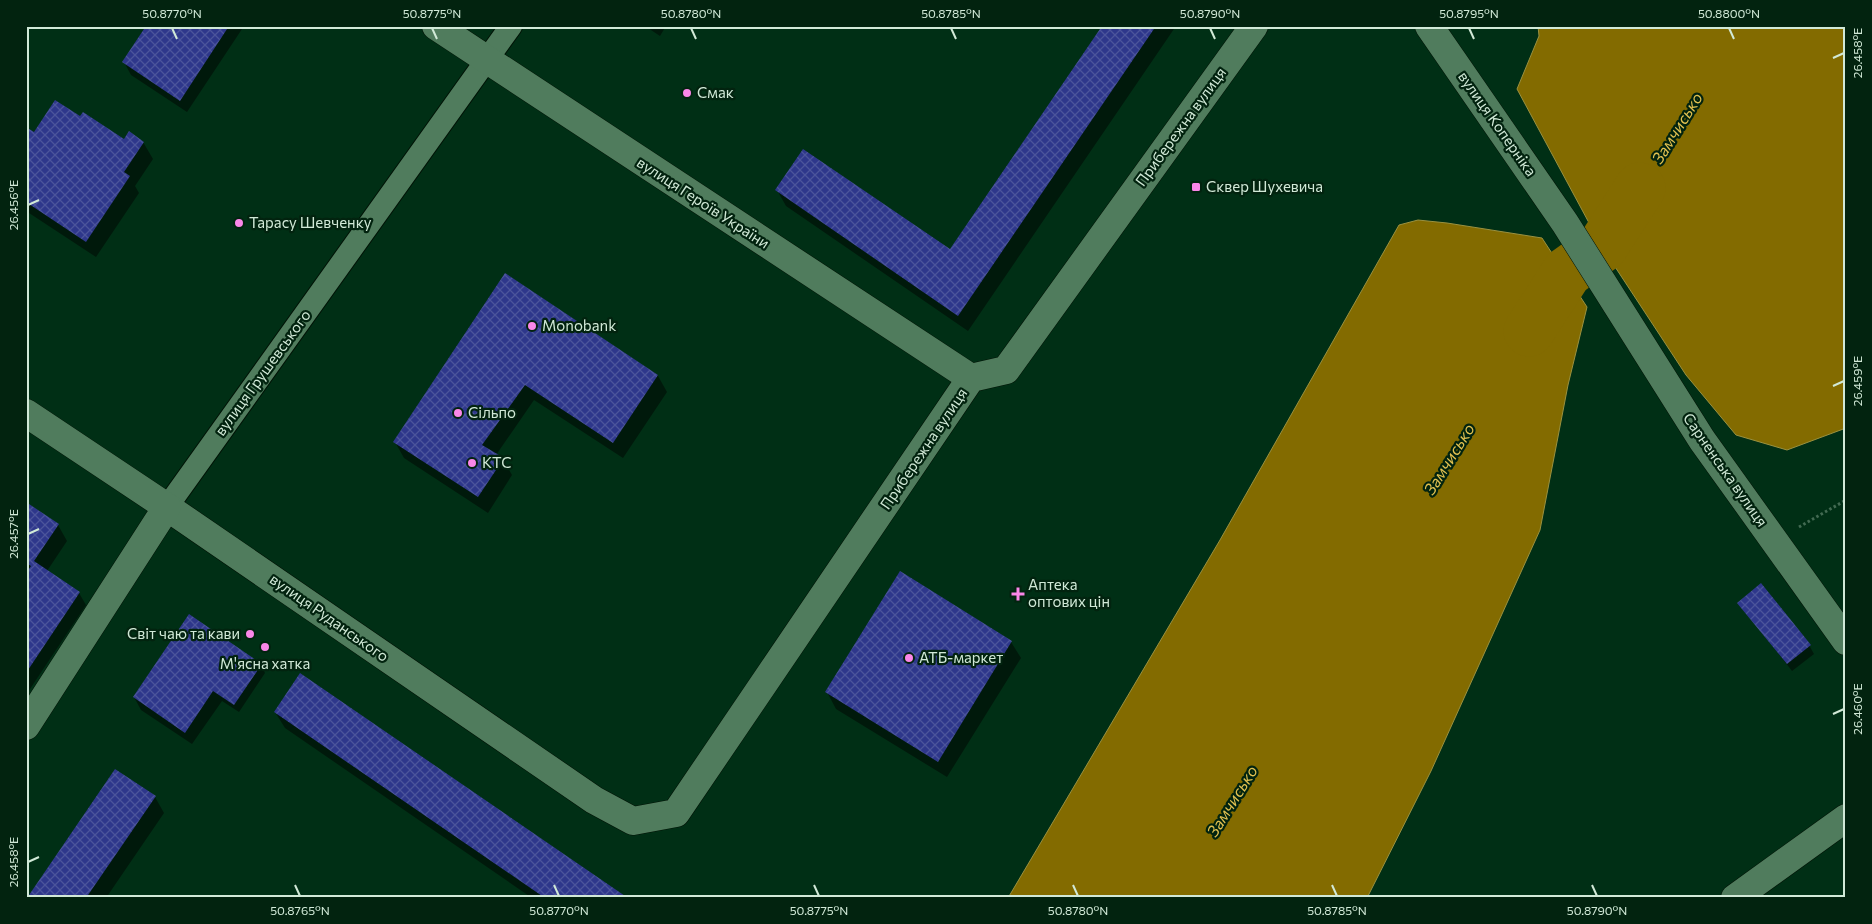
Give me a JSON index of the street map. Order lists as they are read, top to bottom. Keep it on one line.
{"streets":{"street":["вулиця Коперніка","Прибережна вулиця","вулиця Героїв України","вулиця Грушевського","Сарненська вулиця","вулиця Руданського"]},"crossings":[["вулиця Коперніка","Сарненська вулиця"],["Прибережна вулиця","вулиця Героїв України"],["Прибережна вулиця","вулиця Руданського"],["вулиця Героїв України","вулиця Грушевського"],["вулиця Грушевського","вулиця Руданського"]],"water":["Замчисько"],"places":{"other":["Смак","Тарасу Шевченку","Monobank","Сільпо","КТС","Світ чаю та кави","М'ясна хатка","АТБ-маркет"],"transit":["Сквер Шухевича"],"health":["Аптека оптових цін"]},"coordinates":["50.8770°N","50.8775°N","50.8780°N","50.8785°N","50.8790°N","50.8795°N","50.8800°N","26.458°E","26.456°E","26.459°E","26.457°E","26.460°E","50.8765°N"]}
